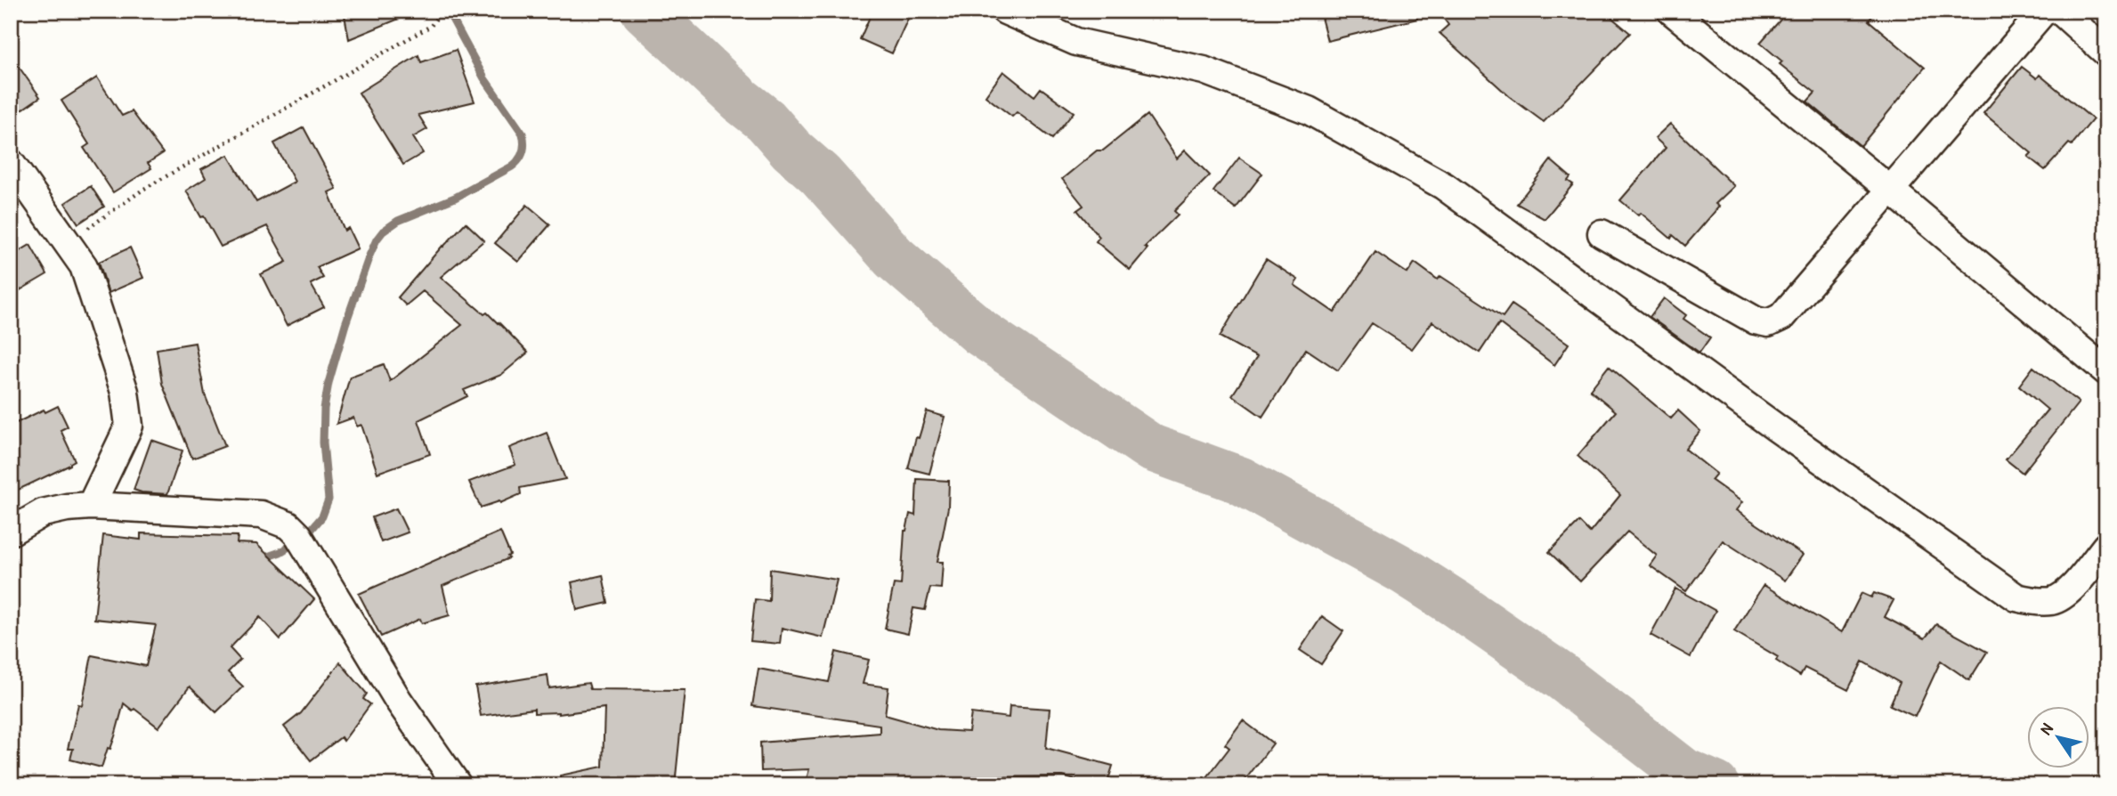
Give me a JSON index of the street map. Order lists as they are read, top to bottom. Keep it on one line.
{"north":"top left"}
